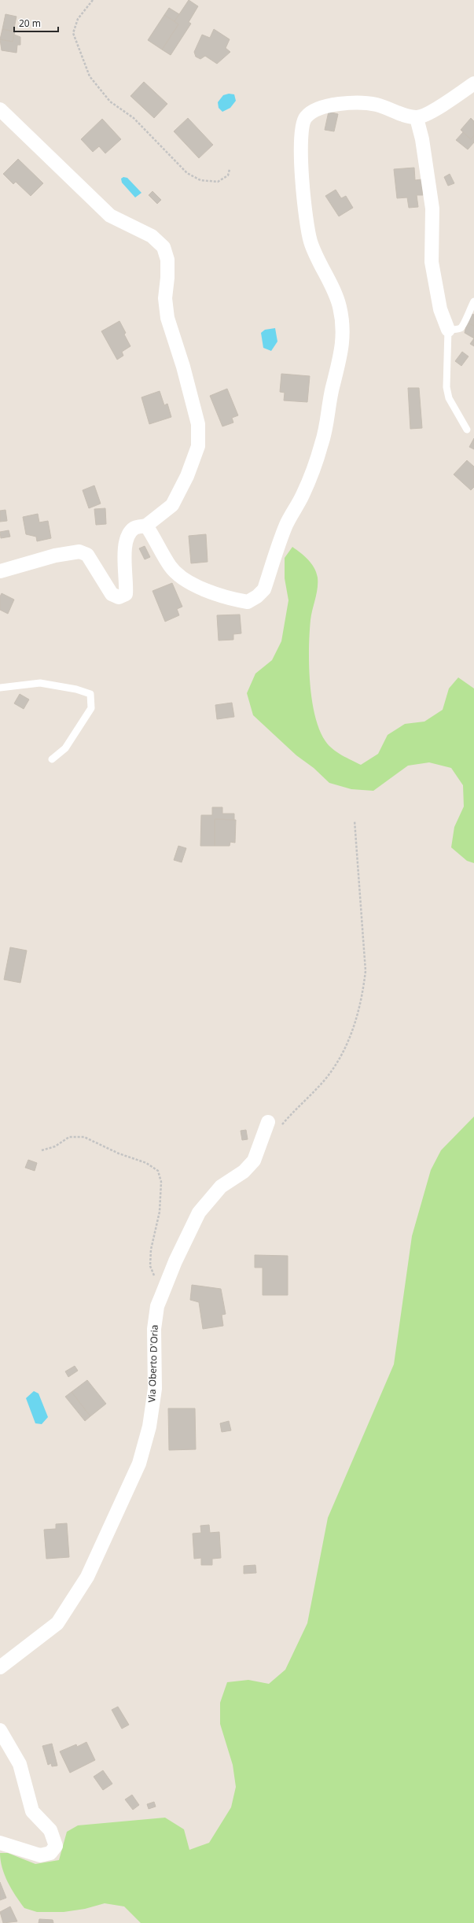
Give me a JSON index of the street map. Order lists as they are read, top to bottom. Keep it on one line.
{"streets":{"street":["Via Oberto D'Oria"]},"scale_bar":"20 m"}
